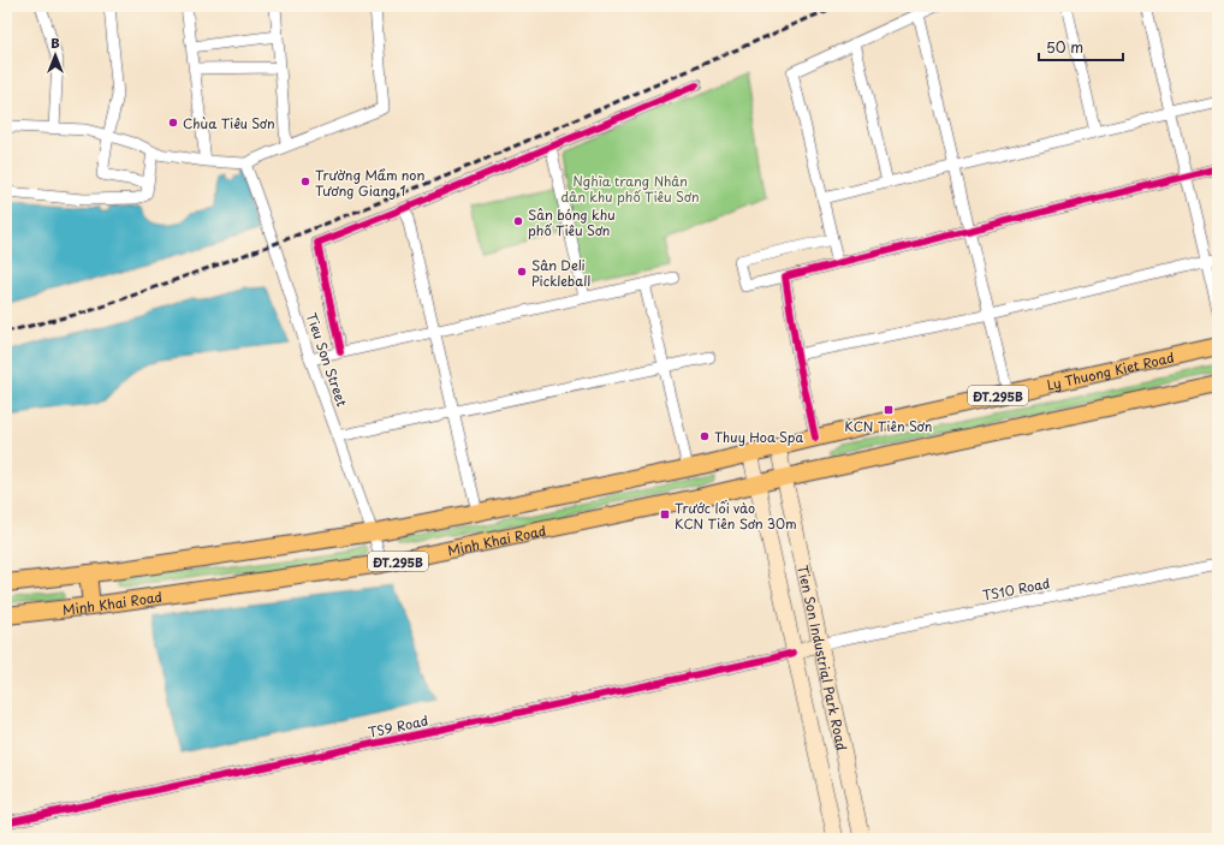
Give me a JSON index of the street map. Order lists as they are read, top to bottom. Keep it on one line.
{"streets":{"main road":["Ly Thuong Kiet Road","ĐT.295B","Minh Khai Road","Tien Son Industrial Park Road"],"street":["Tieu Son Street","TS10 Road","TS9 Road"]},"crossings":[["Tieu Son Street","ĐT.295B"],["Tieu Son Street","Minh Khai Road"],["Ly Thuong Kiet Road","ĐT.295B"],["Ly Thuong Kiet Road","Tien Son Industrial Park Road"],["ĐT.295B","Minh Khai Road"],["ĐT.295B","Tien Son Industrial Park Road"],["Minh Khai Road","Tien Son Industrial Park Road"],["TS10 Road","Tien Son Industrial Park Road"],["Tien Son Industrial Park Road","TS9 Road"]],"parks":["Nghĩa trang Nhân dân khu phố Tiêu Sơn"],"places":{"other":["Chùa Tiêu Sơn","Trường Mầm non Tương Giang 1","Sân bóng khu phố Tiêu Sơn","Sân Deli Pickleball","Thuy Hoa Spa"],"transit":["KCN Tiên Sơn","Trước lối vào KCN Tiên Sơn 30m"]},"scale_bar":"50 m","north":"top"}
